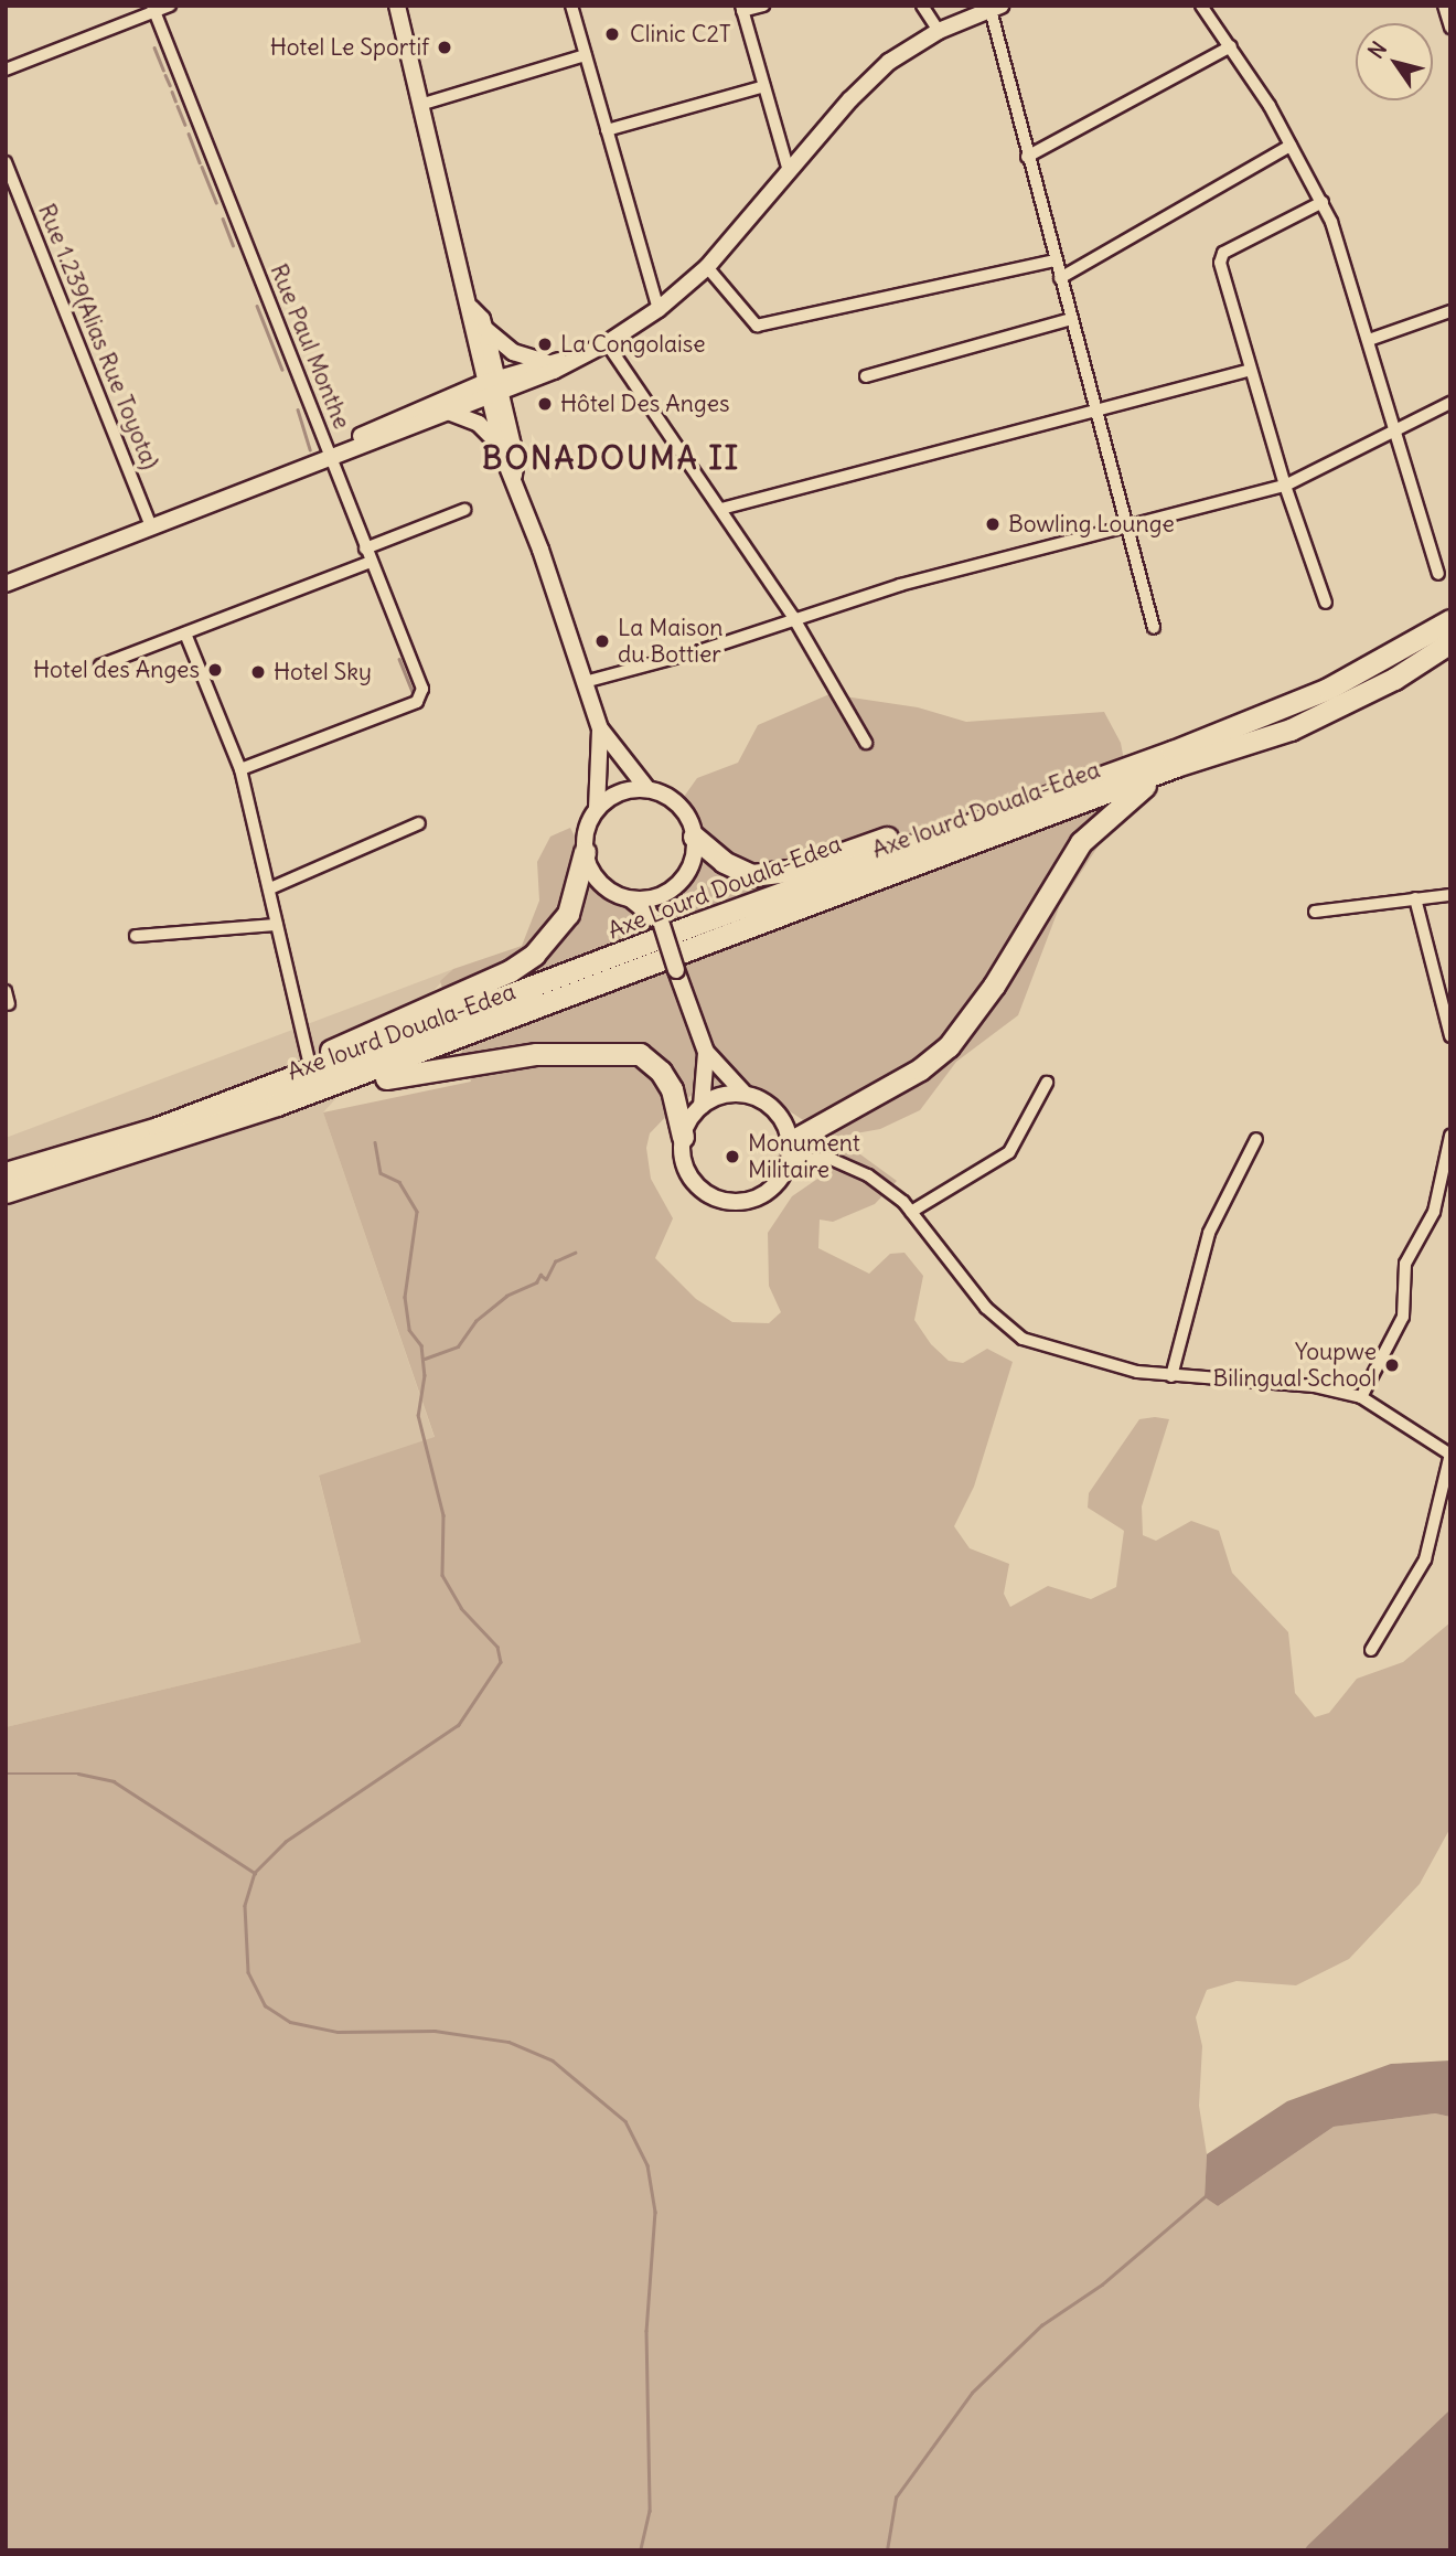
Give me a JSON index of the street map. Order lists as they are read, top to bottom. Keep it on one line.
{"streets":{"highway":["Axe lourd Douala-Edea","Axe Lourd Douala-Edea"],"street":["Rue 1.239(Alias Rue Toyota)","Rue Paul Monthe"]},"crossings":[["Axe lourd Douala-Edea","Axe Lourd Douala-Edea"]],"districts":["BONADOUMA II"],"places":["Clinic C2T","Hotel Le Sportif","La Congolaise","Hôtel Des Anges","Bowling Lounge","La Maison du Bottier","Hotel des Anges","Hotel Sky","Monument Militaire","Youpwe Bilingual School"],"north":"top left"}
